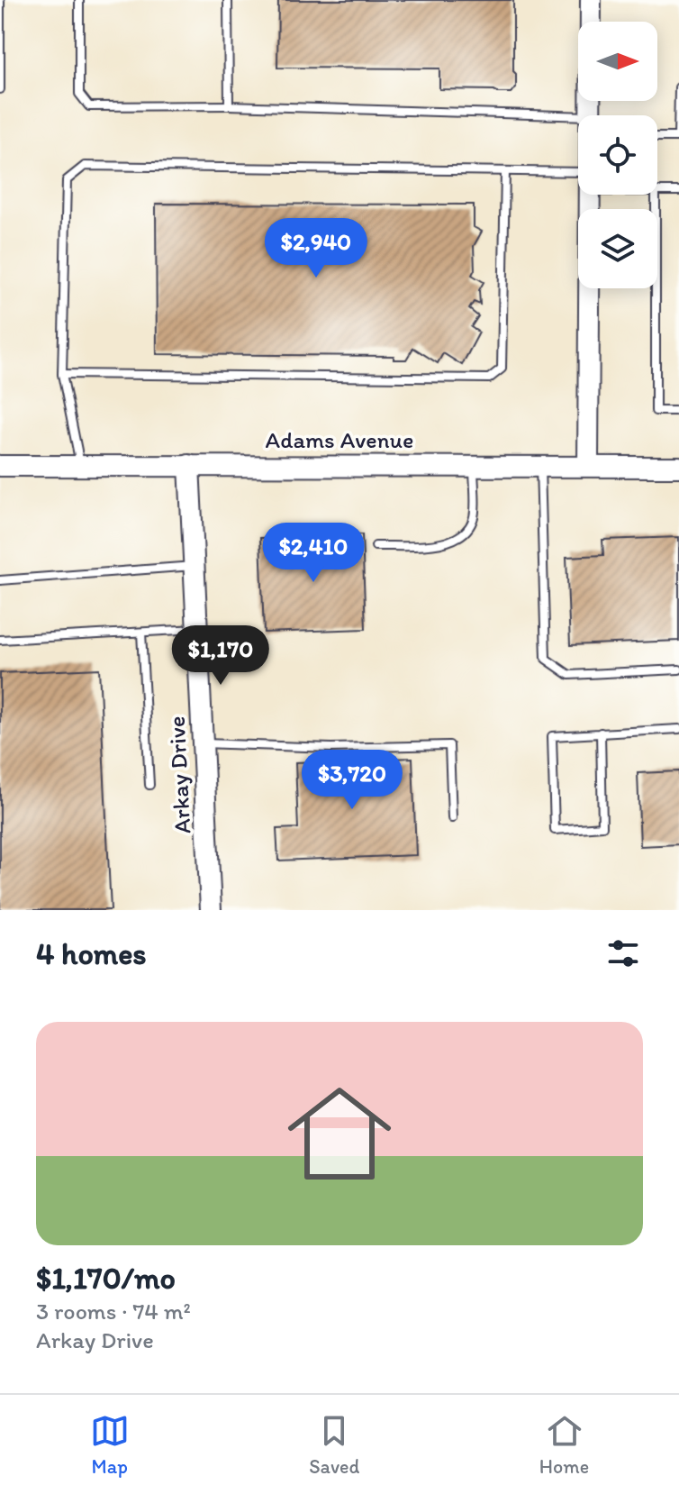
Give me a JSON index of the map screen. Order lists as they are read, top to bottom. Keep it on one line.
{"streets":{"street":["Adams Avenue","Arkay Drive"]},"crossings":[["Adams Avenue","Arkay Drive"]],"north":"right","page":{"price":["$2,940","$2,410","$1,170","$3,720"],"heading":"4 homes","list":[{"name":"$1,170/mo","note":"3 rooms · 74 m² · Arkay Drive"}],"tabs":["Map","Saved","Home"]}}
